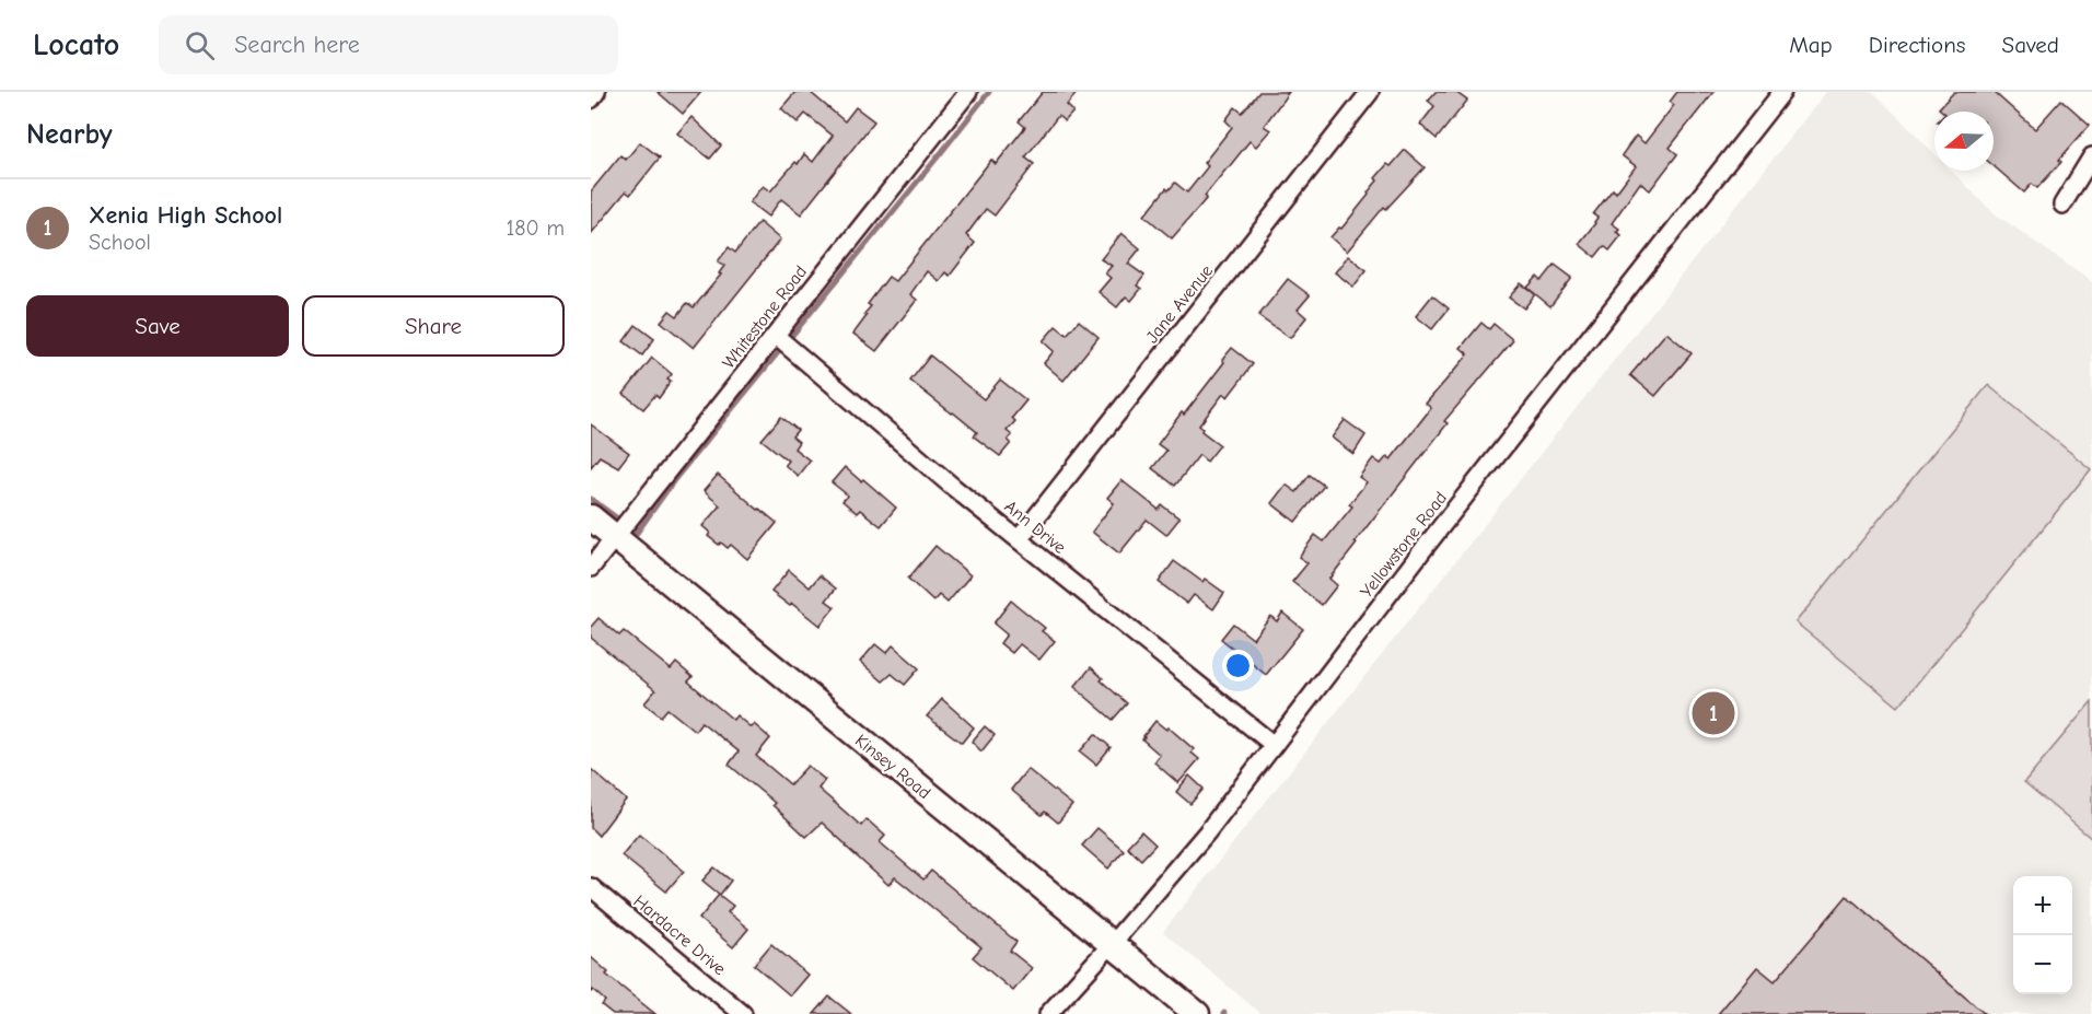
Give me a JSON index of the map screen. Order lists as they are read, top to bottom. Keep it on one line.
{"streets":{"street":["Jane Avenue","Whitestone Road","Ann Drive","Yellowstone Road","Kinsey Road","Hardacre Drive"]},"crossings":[["Jane Avenue","Ann Drive"],["Whitestone Road","Ann Drive"],["Whitestone Road","Kinsey Road"],["Ann Drive","Yellowstone Road"],["Yellowstone Road","Kinsey Road"]],"north":"left","page":{"header":"Locato","search":"Search here","nav":["Map","Directions","Saved"],"heading":"Nearby","list":[{"mark":"1","name":"Xenia High School","note":"School","value":"180 m"}],"buttons":["Save","Share"],"pins":"1","map_buttons":["+","−"]}}
